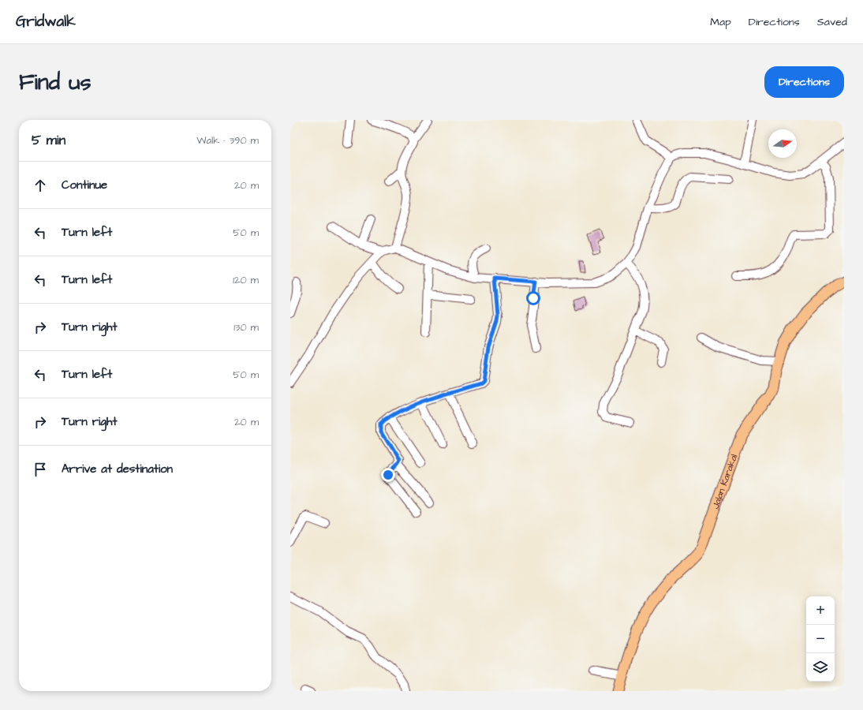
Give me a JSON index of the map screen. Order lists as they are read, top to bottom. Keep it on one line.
{"streets":{"main road":["Jalan Karakal"]},"north":"right","page":{"header":"Gridwalk","nav":["Map","Directions","Saved"],"buttons":"Directions","title":"Find us","heading":["5 min","Walk · 390 m"],"list":[["Continue","20 m"],["Turn left","50 m"],["Turn left","120 m"],["Turn right","130 m"],["Turn left","50 m"],["Turn right","20 m"],"Arrive at destination"],"map_buttons":["+","−"]}}
